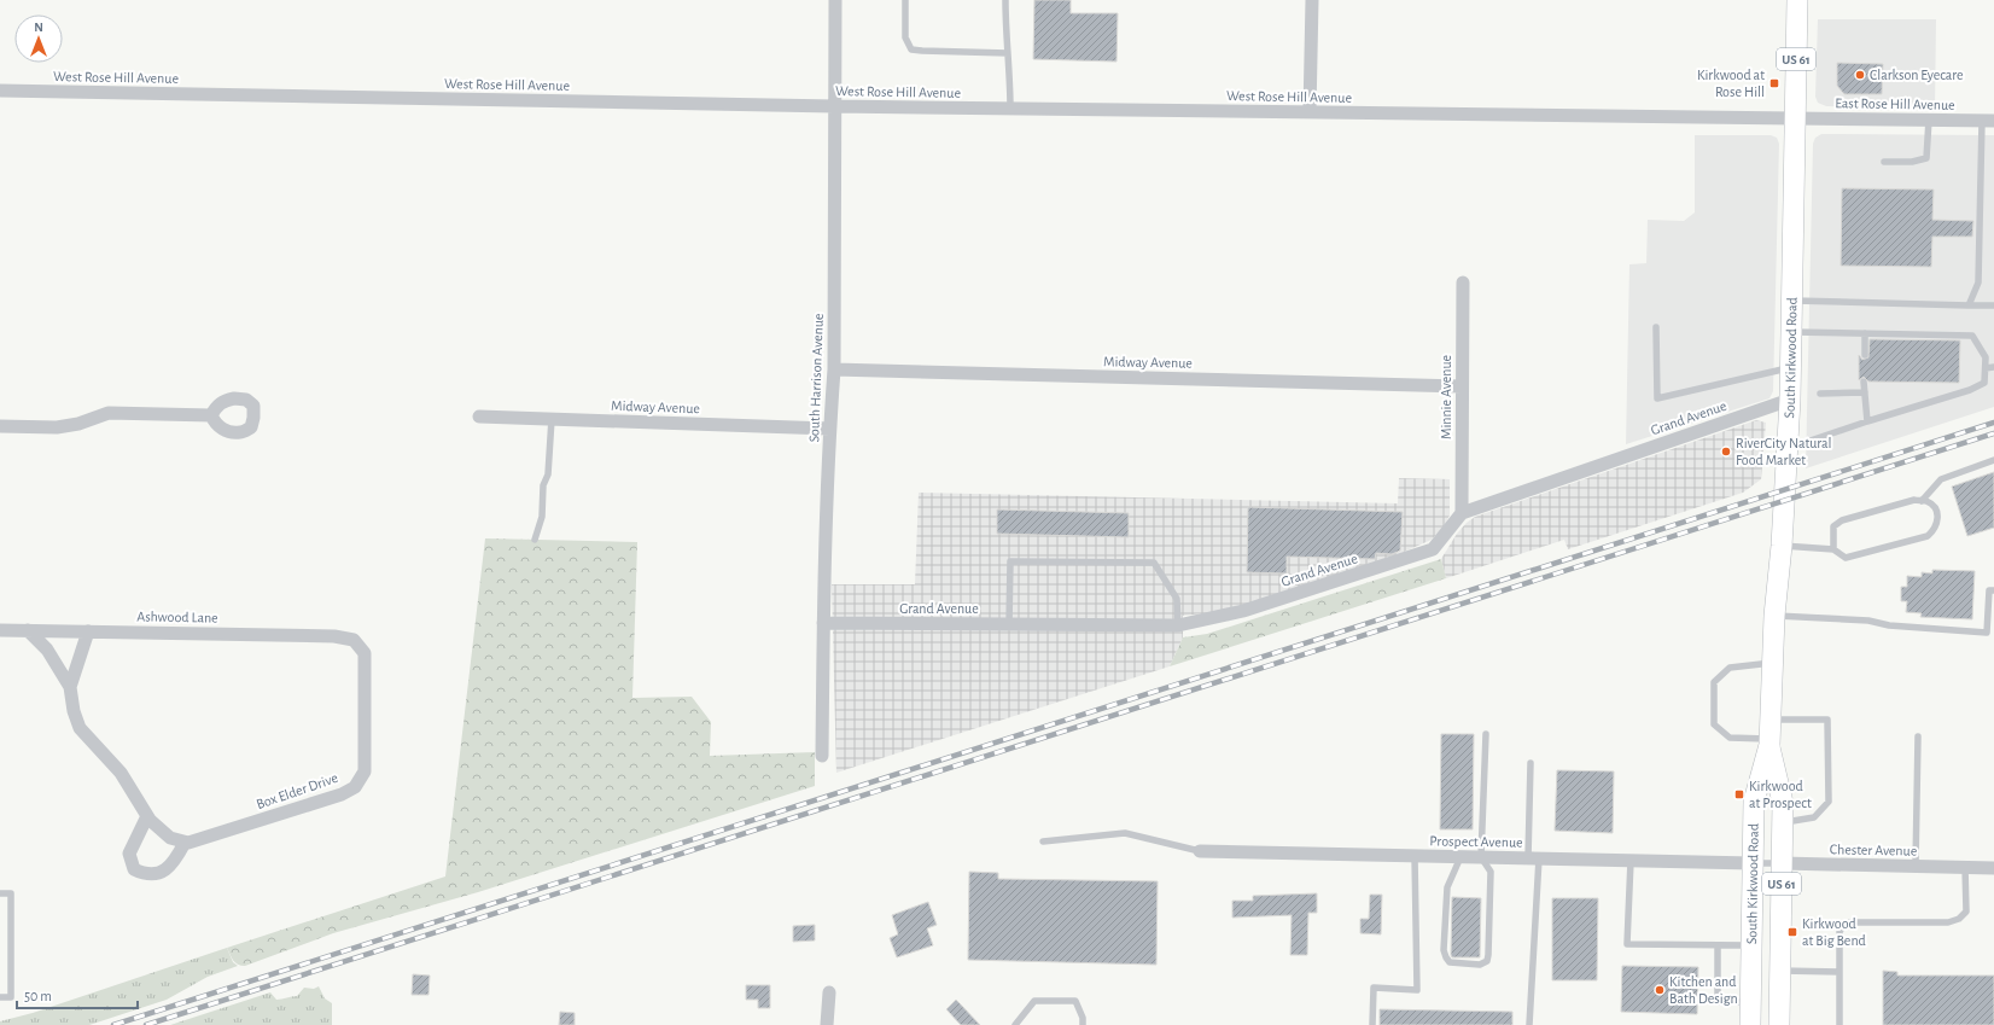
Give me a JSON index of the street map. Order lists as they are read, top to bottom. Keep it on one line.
{"streets":{"main road":["US 61","South Kirkwood Road"],"street":["West Rose Hill Avenue","East Rose Hill Avenue","Midway Avenue","South Harrison Avenue","Minnie Avenue","Grand Avenue","Ashwood Lane","Box Elder Drive","Prospect Avenue","Chester Avenue"]},"crossings":[["West Rose Hill Avenue","East Rose Hill Avenue"],["West Rose Hill Avenue","South Kirkwood Road"],["West Rose Hill Avenue","South Harrison Avenue"],["East Rose Hill Avenue","South Kirkwood Road"],["South Kirkwood Road","Grand Avenue"],["South Kirkwood Road","Prospect Avenue"],["South Kirkwood Road","Chester Avenue"],["Midway Avenue","South Harrison Avenue"],["Midway Avenue","Minnie Avenue"],["South Harrison Avenue","Grand Avenue"],["Minnie Avenue","Grand Avenue"],["Ashwood Lane","Box Elder Drive"],["Prospect Avenue","Chester Avenue"]],"places":{"other":["Clarkson Eyecare","RiverCity Natural Food Market","Kitchen and Bath Design"],"transit":["Kirkwood at Rose Hill","Kirkwood at Prospect","Kirkwood at Big Bend"]},"scale_bar":"50 m","north":"top"}
